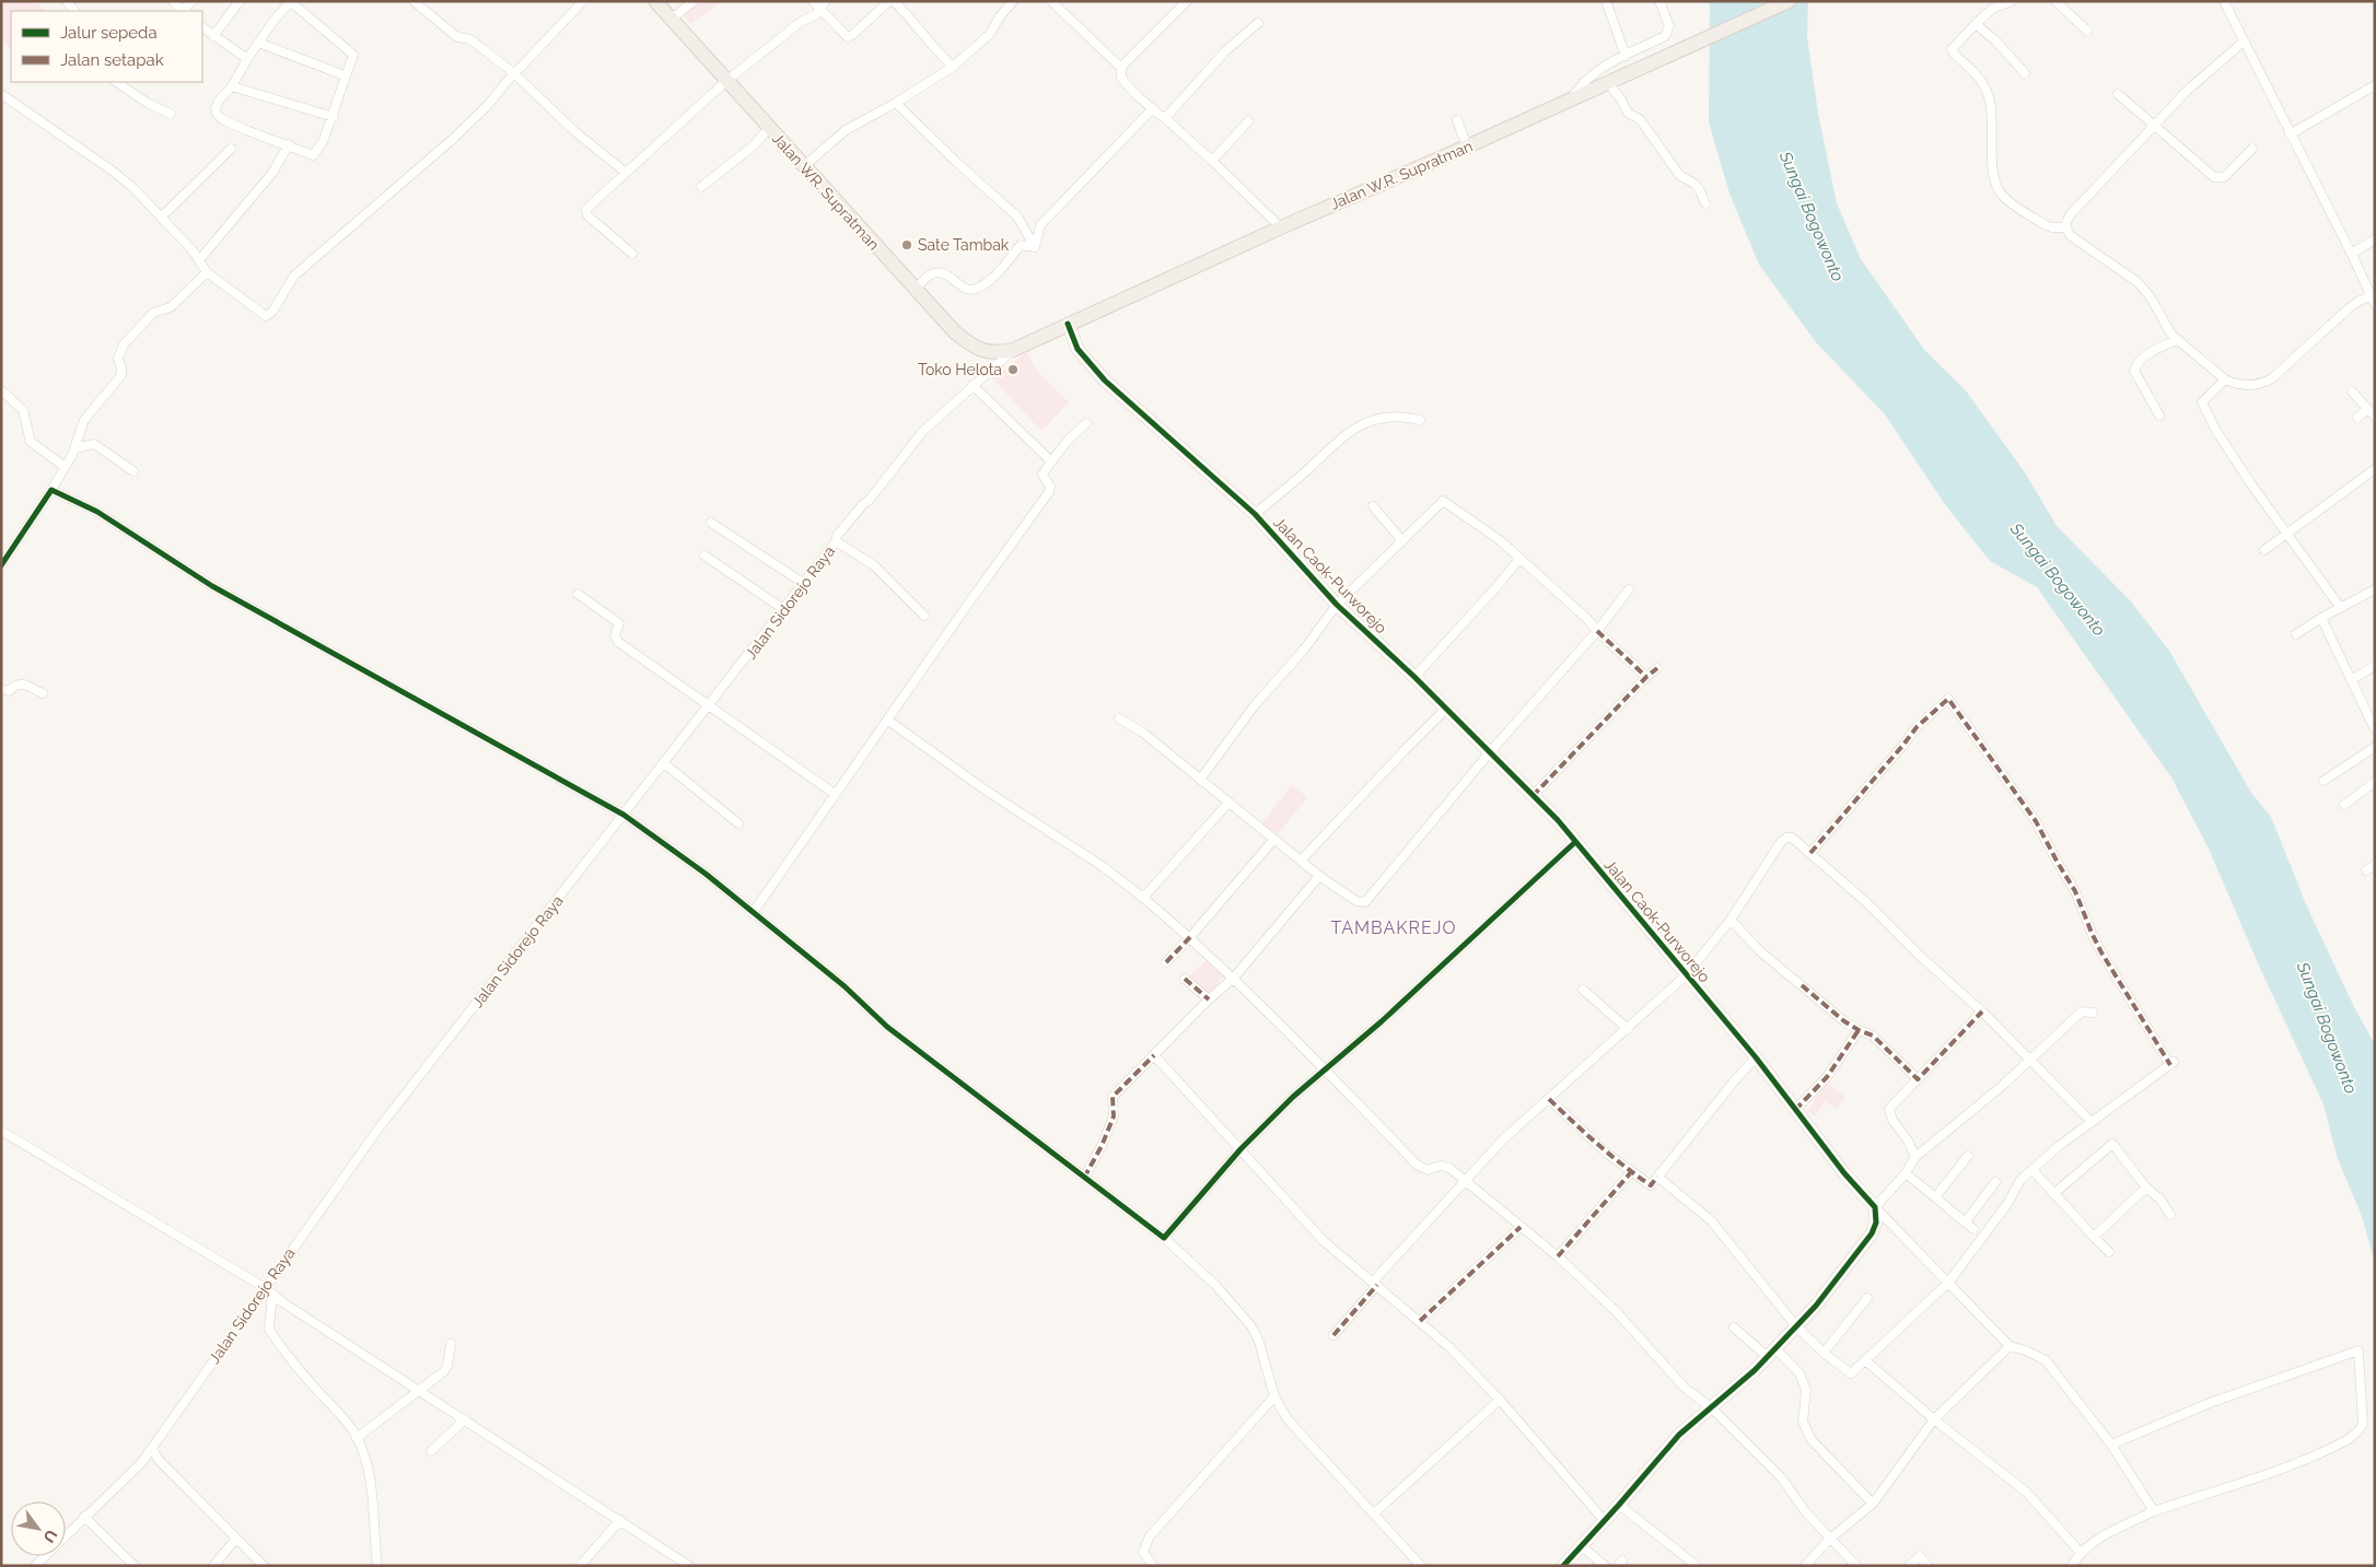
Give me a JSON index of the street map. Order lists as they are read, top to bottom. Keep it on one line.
{"streets":{"main road":["Jalan W.R. Supratman","Jalan WR. Supratman"],"street":["Jalan Caok-Purworejo","Jalan Sidorejo Raya"]},"crossings":[["Jalan W.R. Supratman","Jalan WR. Supratman"],["Jalan W.R. Supratman","Jalan Caok-Purworejo"],["Jalan W.R. Supratman","Jalan Sidorejo Raya"],["Jalan WR. Supratman","Jalan Sidorejo Raya"]],"districts":["TAMBAKREJO"],"water":["Sungai Bogowonto"],"places":["Sate Tambak","Toko Helota"],"legend":["Jalur sepeda","Jalan setapak"],"north":"bottom right"}
